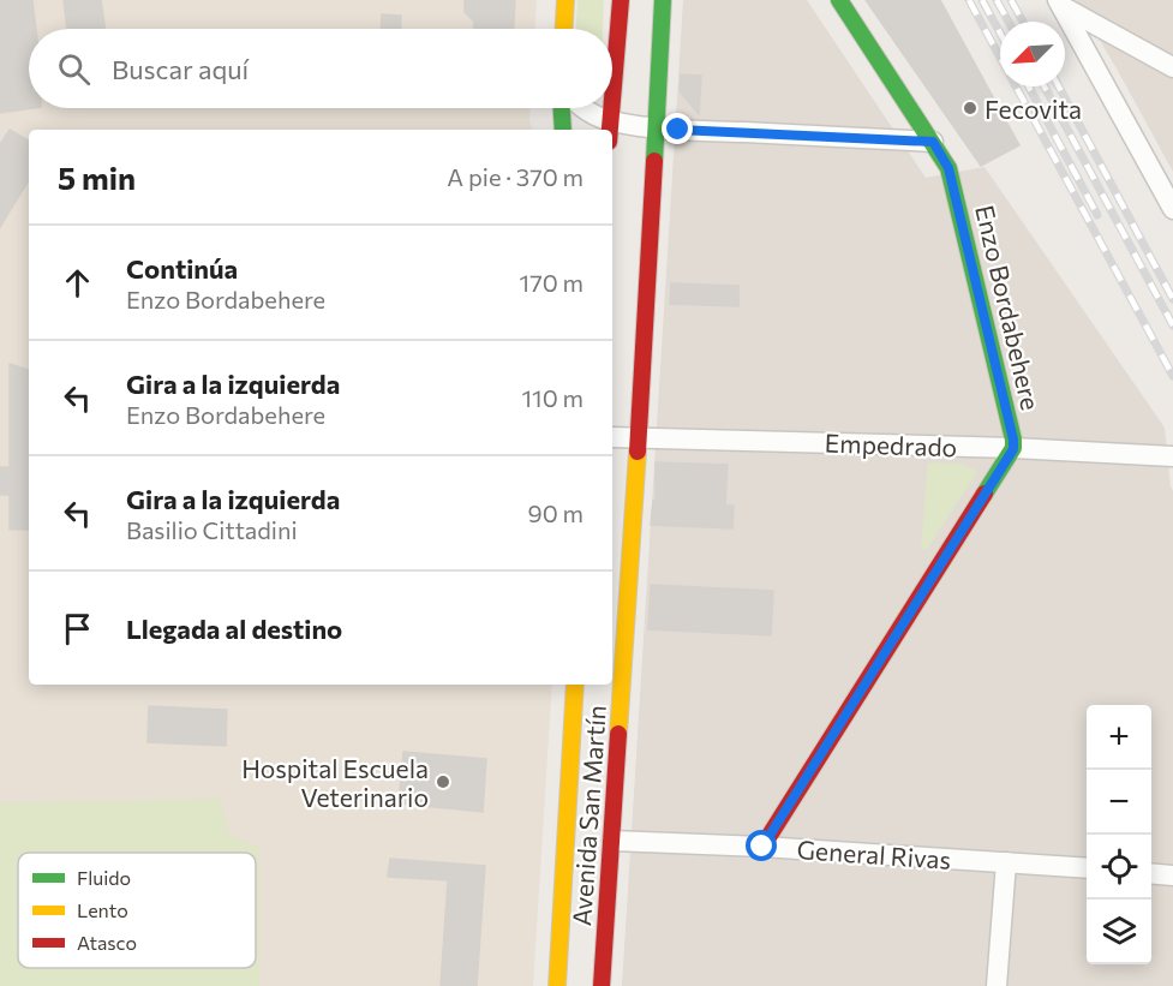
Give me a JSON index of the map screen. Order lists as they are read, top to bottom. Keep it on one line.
{"streets":{"main road":["Enzo Bordabehere","Avenida San Martín"],"street":["Empedrado","General Rivas"]},"crossings":[["Enzo Bordabehere","Empedrado"],["Enzo Bordabehere","General Rivas"],["Empedrado","Avenida San Martín"],["Avenida San Martín","General Rivas"]],"places":["Fecovita","Hospital Escuela Veterinario"],"legend":["Fluido","Lento","Atasco"],"north":"bottom left","page":{"search":"Buscar aquí","heading":["5 min","A pie · 370 m"],"list":[["Continúa","Enzo Bordabehere","170 m"],["Gira a la izquierda","Enzo Bordabehere","110 m"],["Gira a la izquierda","Basilio Cittadini","90 m"],"Llegada al destino"],"map_buttons":["+","−"]}}
